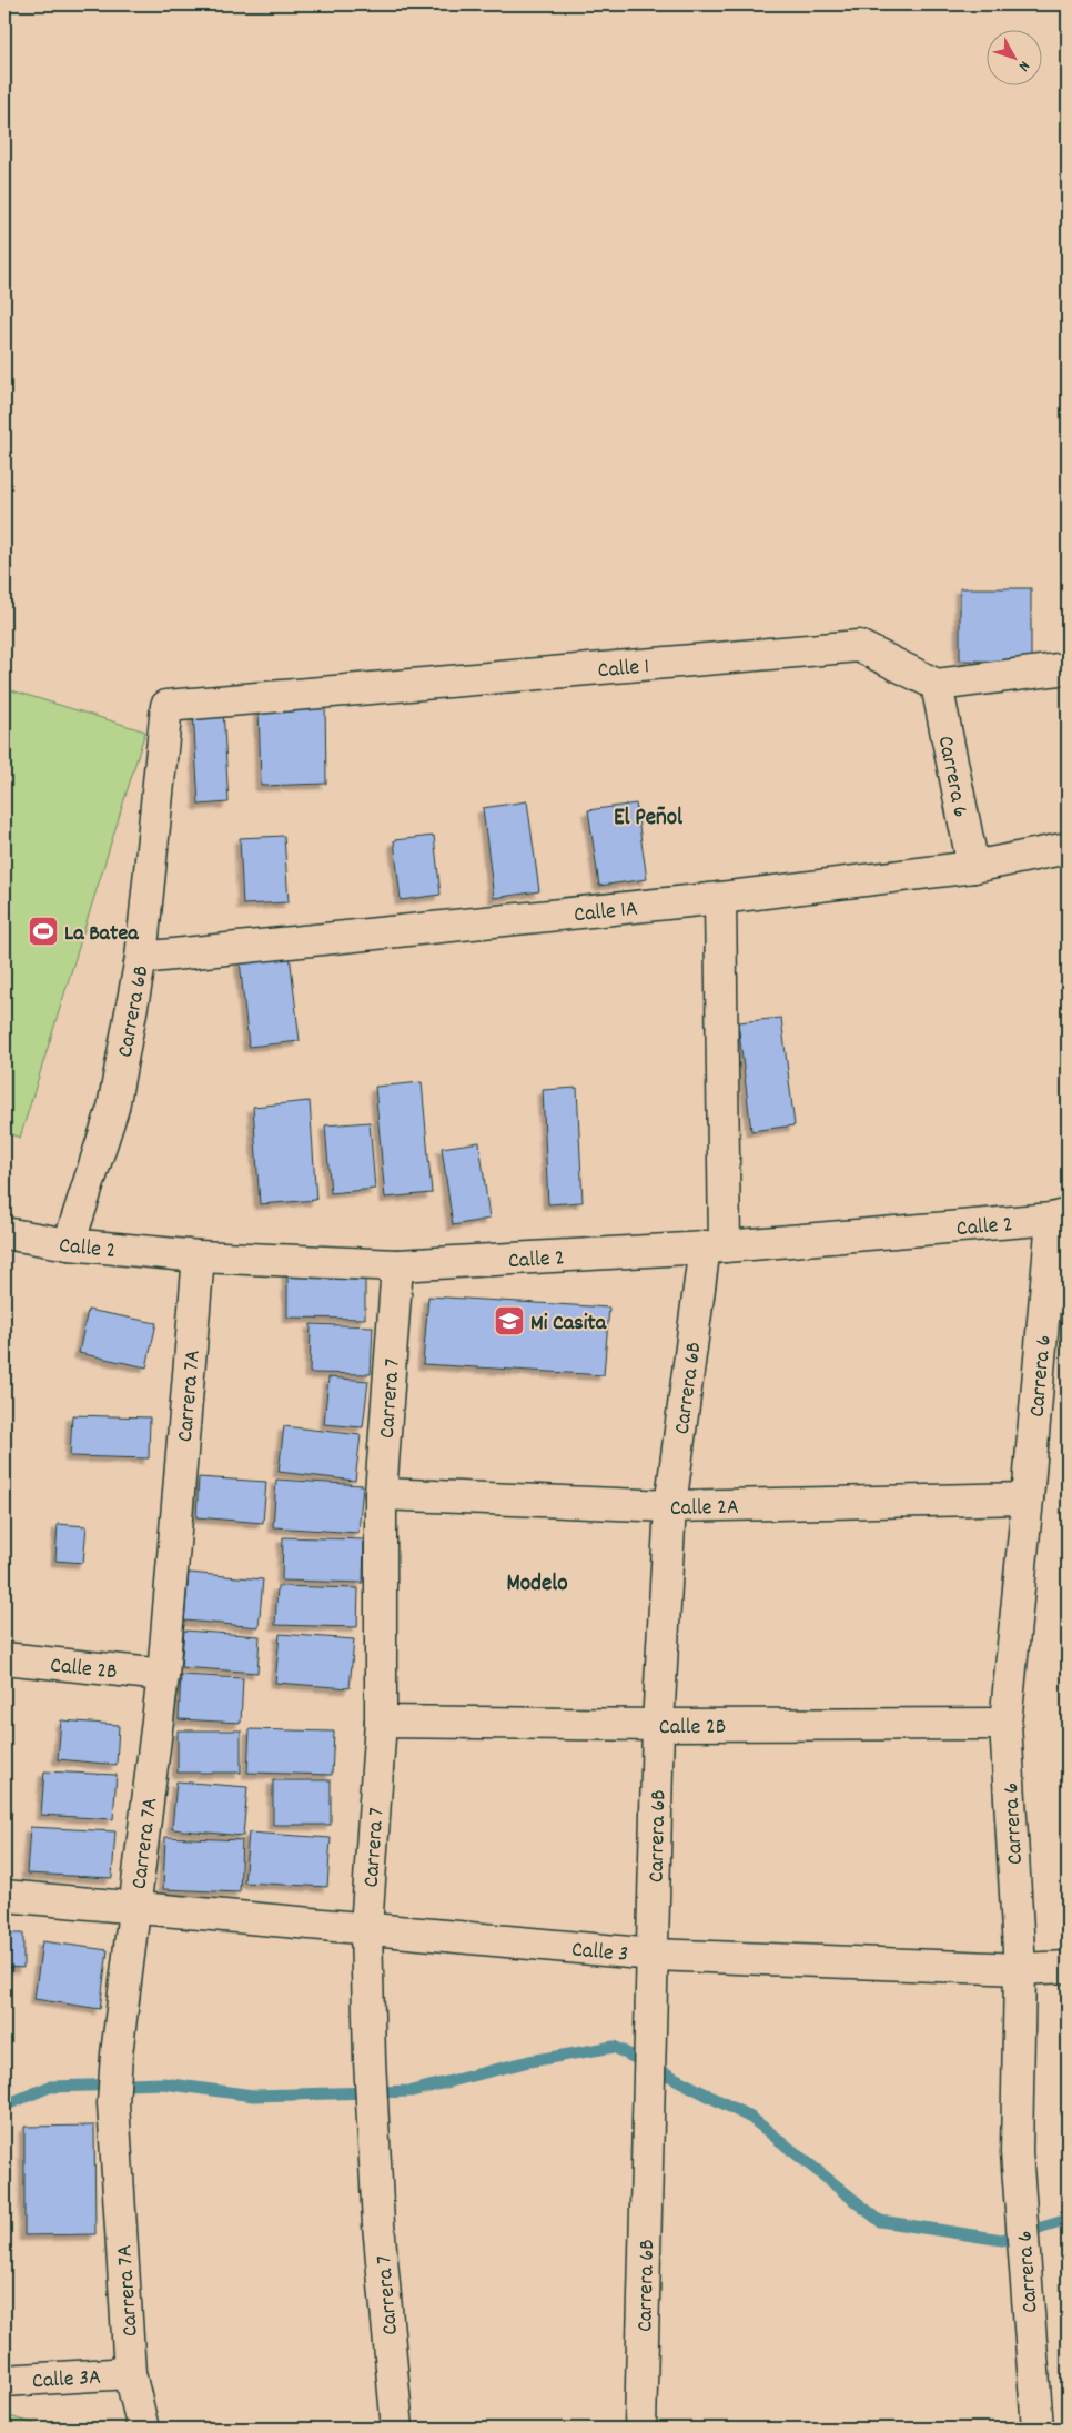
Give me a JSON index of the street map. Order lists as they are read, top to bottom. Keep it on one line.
{"streets":{"street":["Calle 1","Carrera 6","Calle 1A","Carrera 6B","Calle 2","Carrera 7A","Carrera 7","Calle 2A","Calle 2B","Calle 3","Calle 3A"]},"crossings":[["Calle 1","Carrera 6"],["Calle 1","Carrera 6B"],["Carrera 6","Calle 1A"],["Carrera 6","Calle 2"],["Carrera 6","Calle 2A"],["Carrera 6","Calle 2B"],["Carrera 6","Calle 3"],["Calle 1A","Carrera 6B"],["Carrera 6B","Calle 2"],["Carrera 6B","Calle 2A"],["Carrera 6B","Calle 2B"],["Carrera 6B","Calle 3"],["Calle 2","Carrera 7A"],["Calle 2","Carrera 7"],["Carrera 7A","Calle 2B"],["Carrera 7A","Calle 3"],["Carrera 7A","Calle 3A"],["Carrera 7","Calle 2A"],["Carrera 7","Calle 2B"],["Carrera 7","Calle 3"]],"districts":["El Peñol","Modelo"],"places":{"sports":["La Batea"],"school or university":["Mi Casita"]},"north":"bottom right"}
